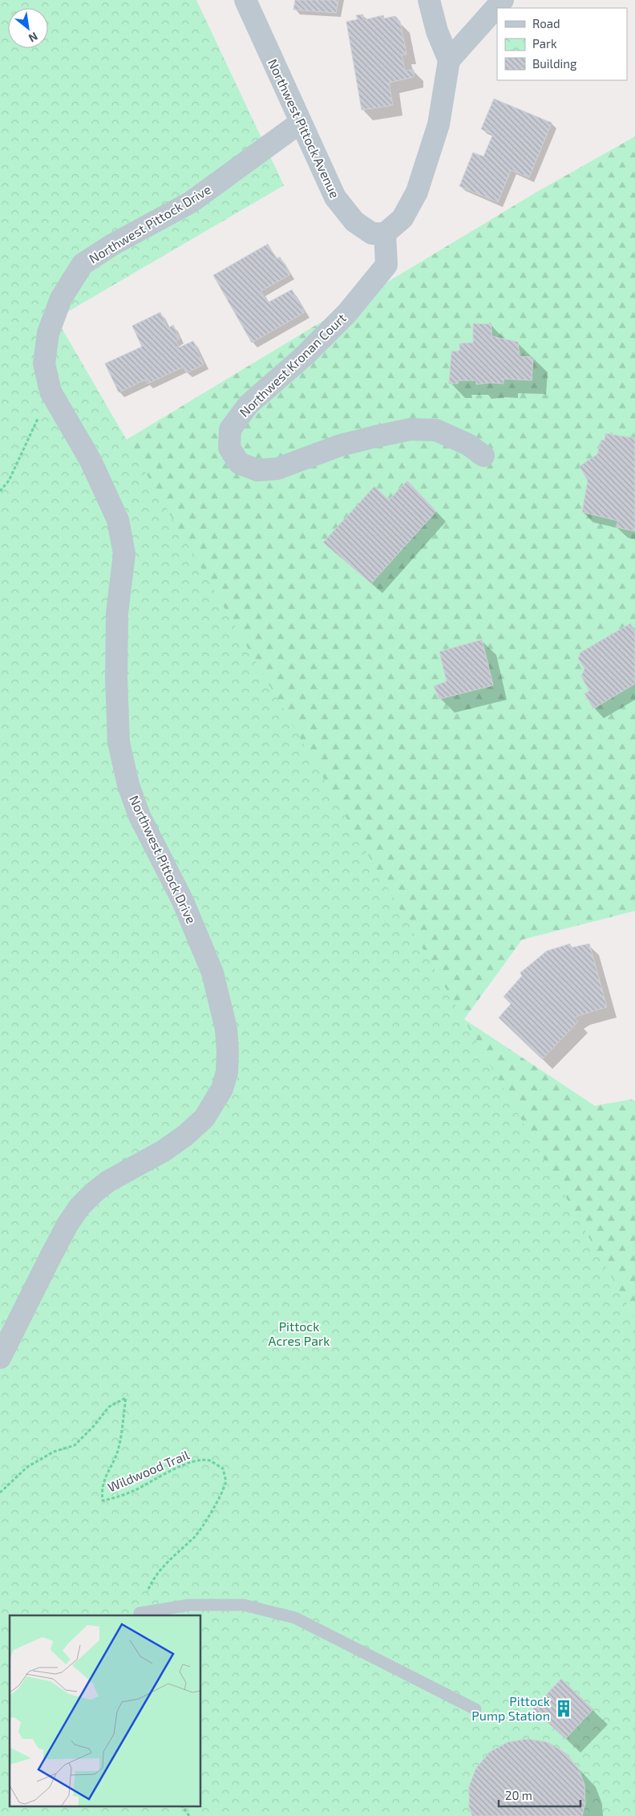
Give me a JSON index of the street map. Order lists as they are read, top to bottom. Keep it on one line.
{"streets":{"street":["Northwest Pittock Avenue","Northwest Pittock Drive","Northwest Kronan Court"],"path":["Wildwood Trail"]},"crossings":[["Northwest Pittock Avenue","Northwest Pittock Drive"],["Northwest Pittock Avenue","Northwest Kronan Court"]],"parks":["Pittock Acres Park"],"places":{"building":["Pittock Pump Station"]},"legend":["Road","Park","Building"],"scale_bar":"20 m","north":"bottom right"}
